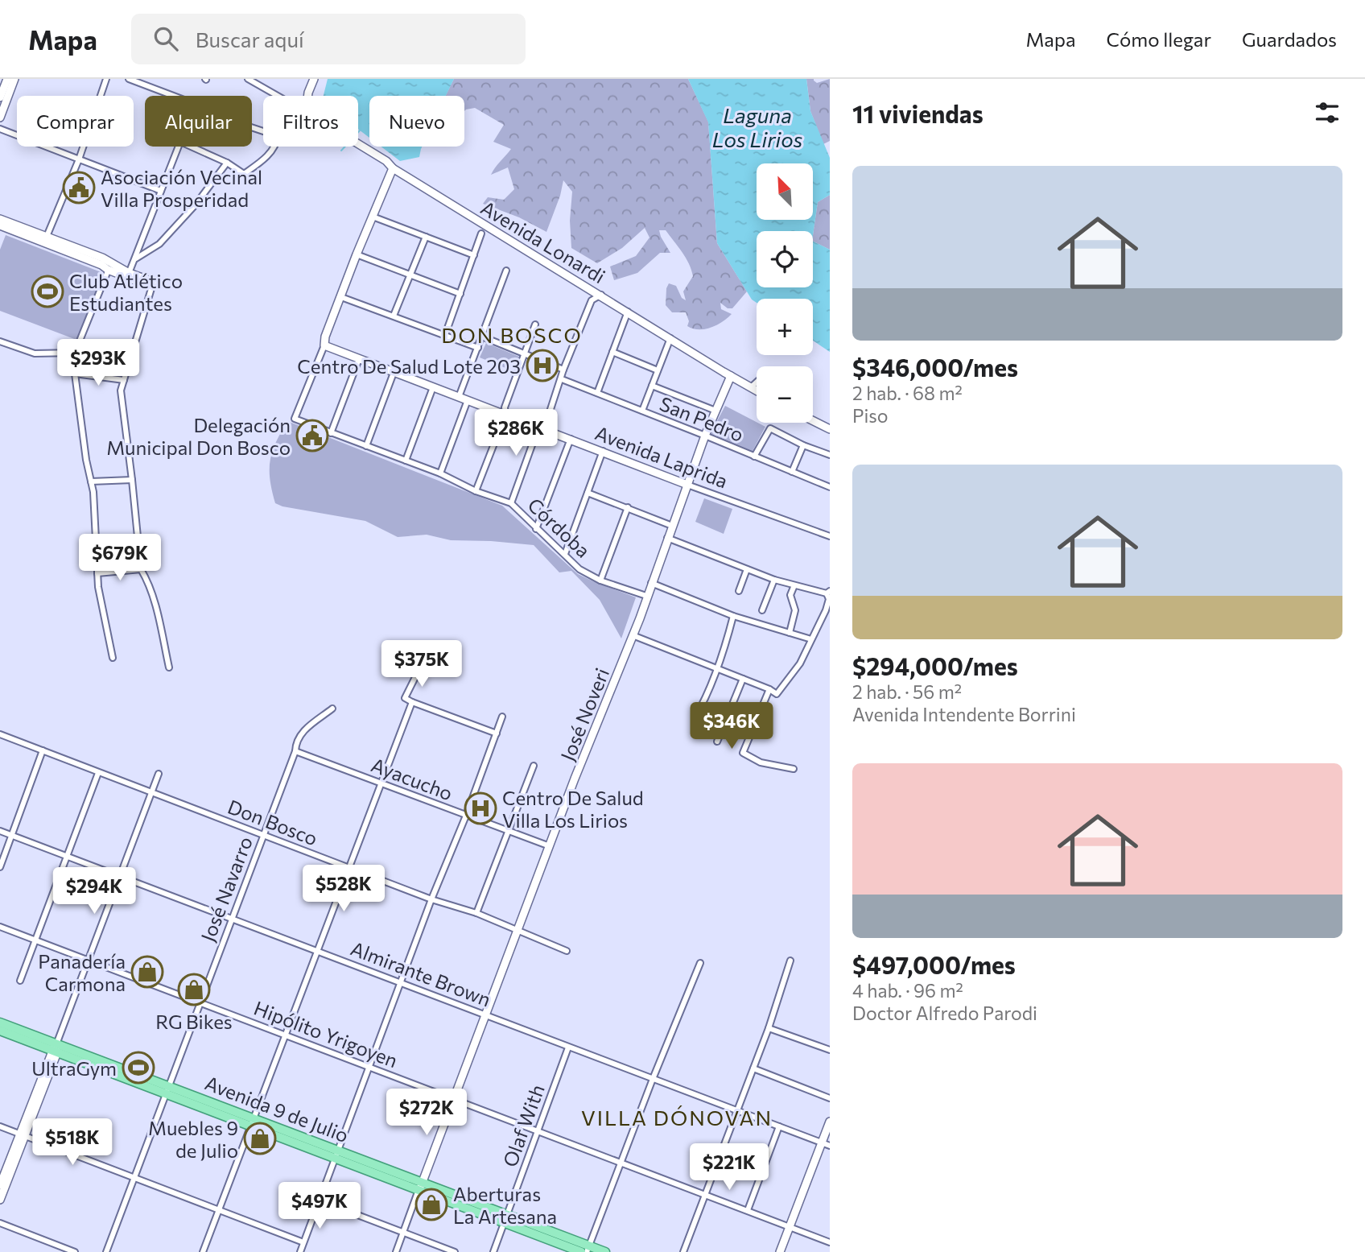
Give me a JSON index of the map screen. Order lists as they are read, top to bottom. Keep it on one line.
{"streets":{"main road":["Avenida 9 de Julio"],"street":["Avenida Lonardi","San Pedro","Avenida Laprida","Córdoba","José Noveri","Ayacucho","Don Bosco","José Navarro","Almirante Brown","Hipólito Yrigoyen","Olaf With"]},"crossings":[["Avenida Lonardi","José Noveri"],["San Pedro","José Noveri"],["Avenida Laprida","Córdoba"],["Avenida Laprida","José Noveri"],["Córdoba","José Noveri"],["José Noveri","Ayacucho"],["José Noveri","Don Bosco"],["José Noveri","Almirante Brown"],["José Noveri","Hipólito Yrigoyen"],["José Noveri","Avenida 9 de Julio"],["Ayacucho","José Navarro"],["Don Bosco","José Navarro"],["José Navarro","Almirante Brown"],["José Navarro","Hipólito Yrigoyen"],["José Navarro","Avenida 9 de Julio"],["Almirante Brown","Olaf With"],["Hipólito Yrigoyen","Olaf With"],["Avenida 9 de Julio","Olaf With"]],"districts":["DON BOSCO","VILLA DÓNOVAN"],"water":["Laguna Los Lirios"],"places":{"public building":["Asociación Vecinal Villa Prosperidad","Delegación Municipal Don Bosco"],"sports":["Club Atlético Estudiantes","UltraGym"],"hospital":["Centro De Salud Lote 203","Centro De Salud Villa Los Lirios"],"shop":["Panadería Carmona","RG Bikes","Muebles 9 de Julio","Aberturas La Artesana"]},"north":"top left","page":{"header":"Mapa","search":"Buscar aquí","nav":["Mapa","Cómo llegar","Guardados"],"heading":"11 viviendas","chip":["Comprar","Alquilar","Filtros","Nuevo"],"list":[{"name":"$346,000/mes","note":"2 hab. · 68 m² · Piso"},{"name":"$294,000/mes","note":"2 hab. · 56 m² · Avenida Intendente Borrini"},{"name":"$497,000/mes","note":"4 hab. · 96 m² · Doctor Alfredo Parodi"}],"map_buttons":["+","−"],"price":["$293K","$286K","$679K","$375K","$346K","$528K","$294K","$272K","$518K","$221K","$497K"]}}
